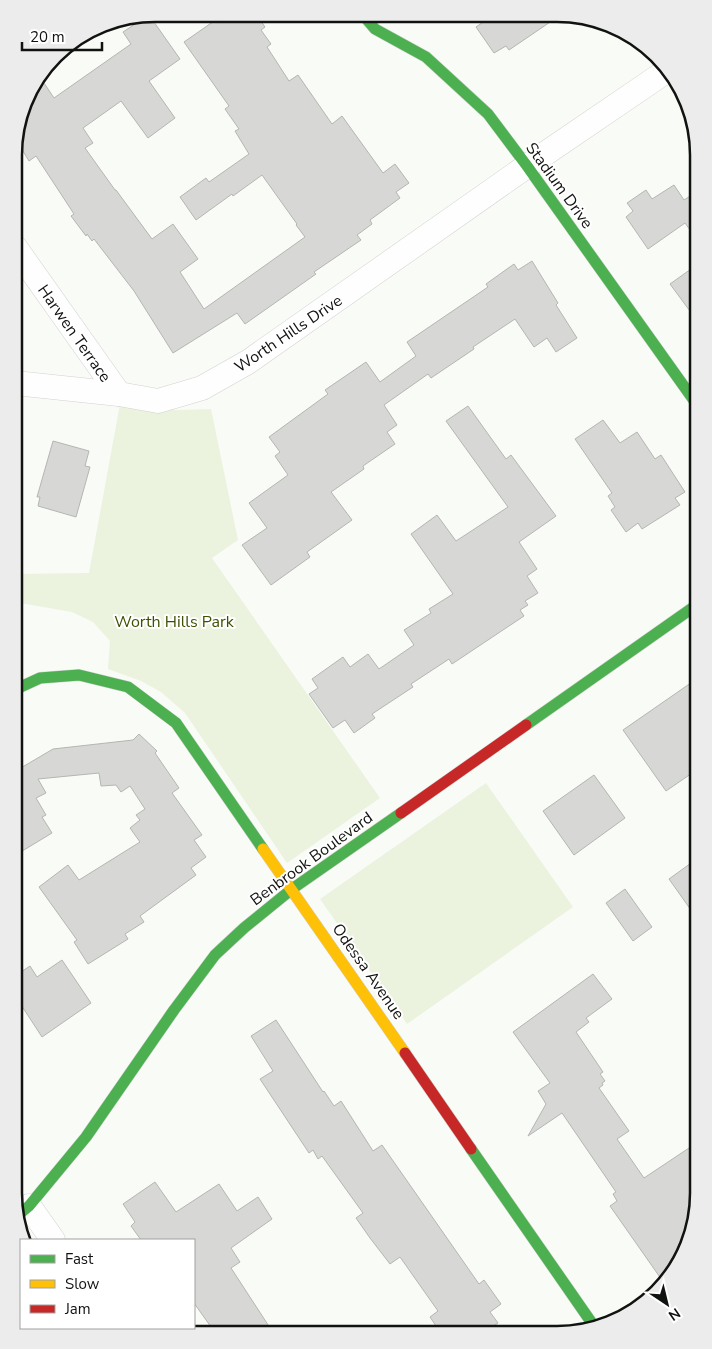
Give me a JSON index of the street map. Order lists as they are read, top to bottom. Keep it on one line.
{"streets":{"street":["Stadium Drive","Harwen Terrace","Worth Hills Drive","Benbrook Boulevard","Odessa Avenue"]},"crossings":[["Stadium Drive","Worth Hills Drive"],["Harwen Terrace","Worth Hills Drive"],["Benbrook Boulevard","Odessa Avenue"]],"parks":["Worth Hills Park"],"legend":["Fast","Slow","Jam"],"scale_bar":"20 m","north":"bottom right"}
